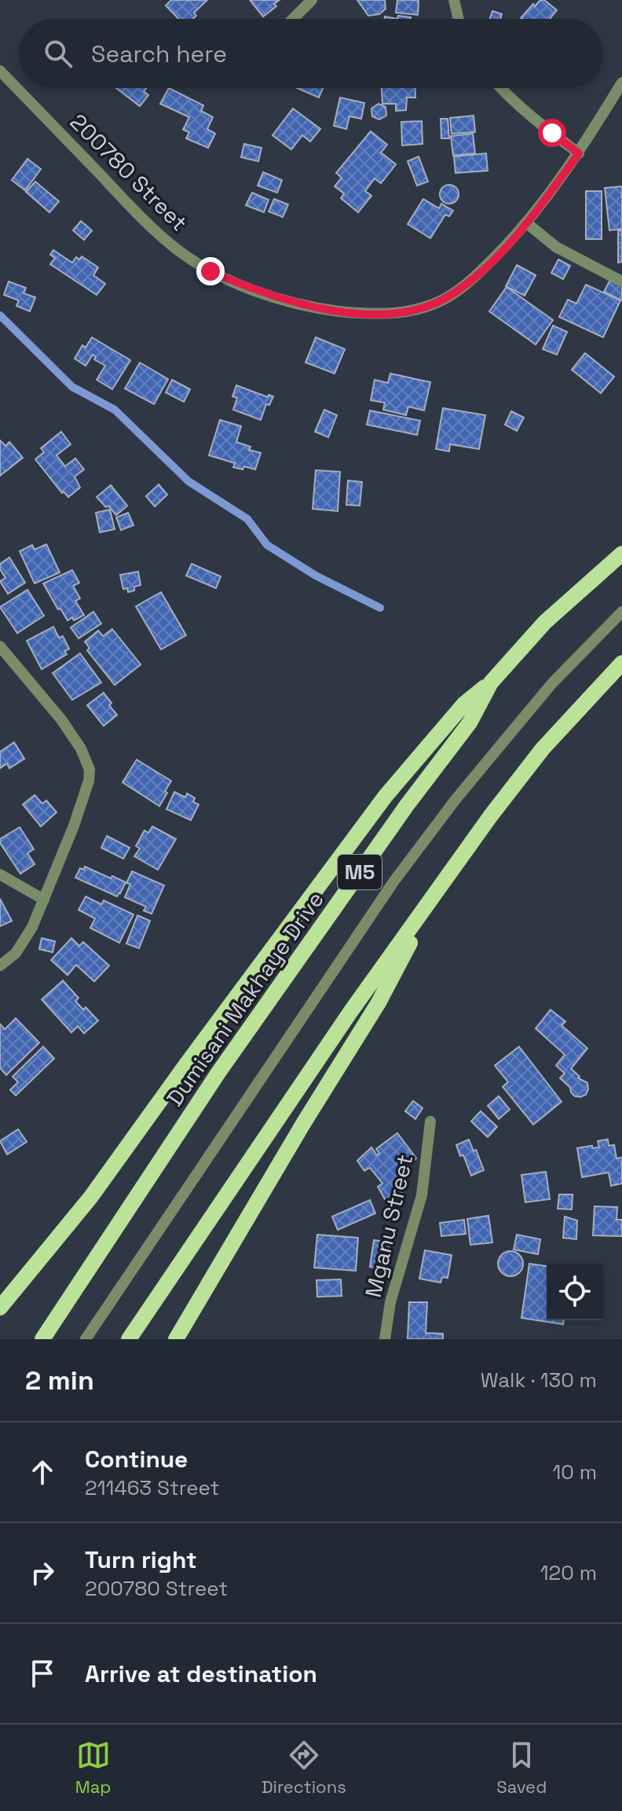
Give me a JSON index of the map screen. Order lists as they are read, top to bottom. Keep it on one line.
{"streets":{"main road":["M5","Dumisani Makhaye Drive"],"street":["200780 Street","Mganu Street"]},"page":{"search":"Search here","heading":["2 min","Walk · 130 m"],"list":[["Continue","211463 Street","10 m"],["Turn right","200780 Street","120 m"],"Arrive at destination"],"nav":["Map","Directions","Saved"]}}
